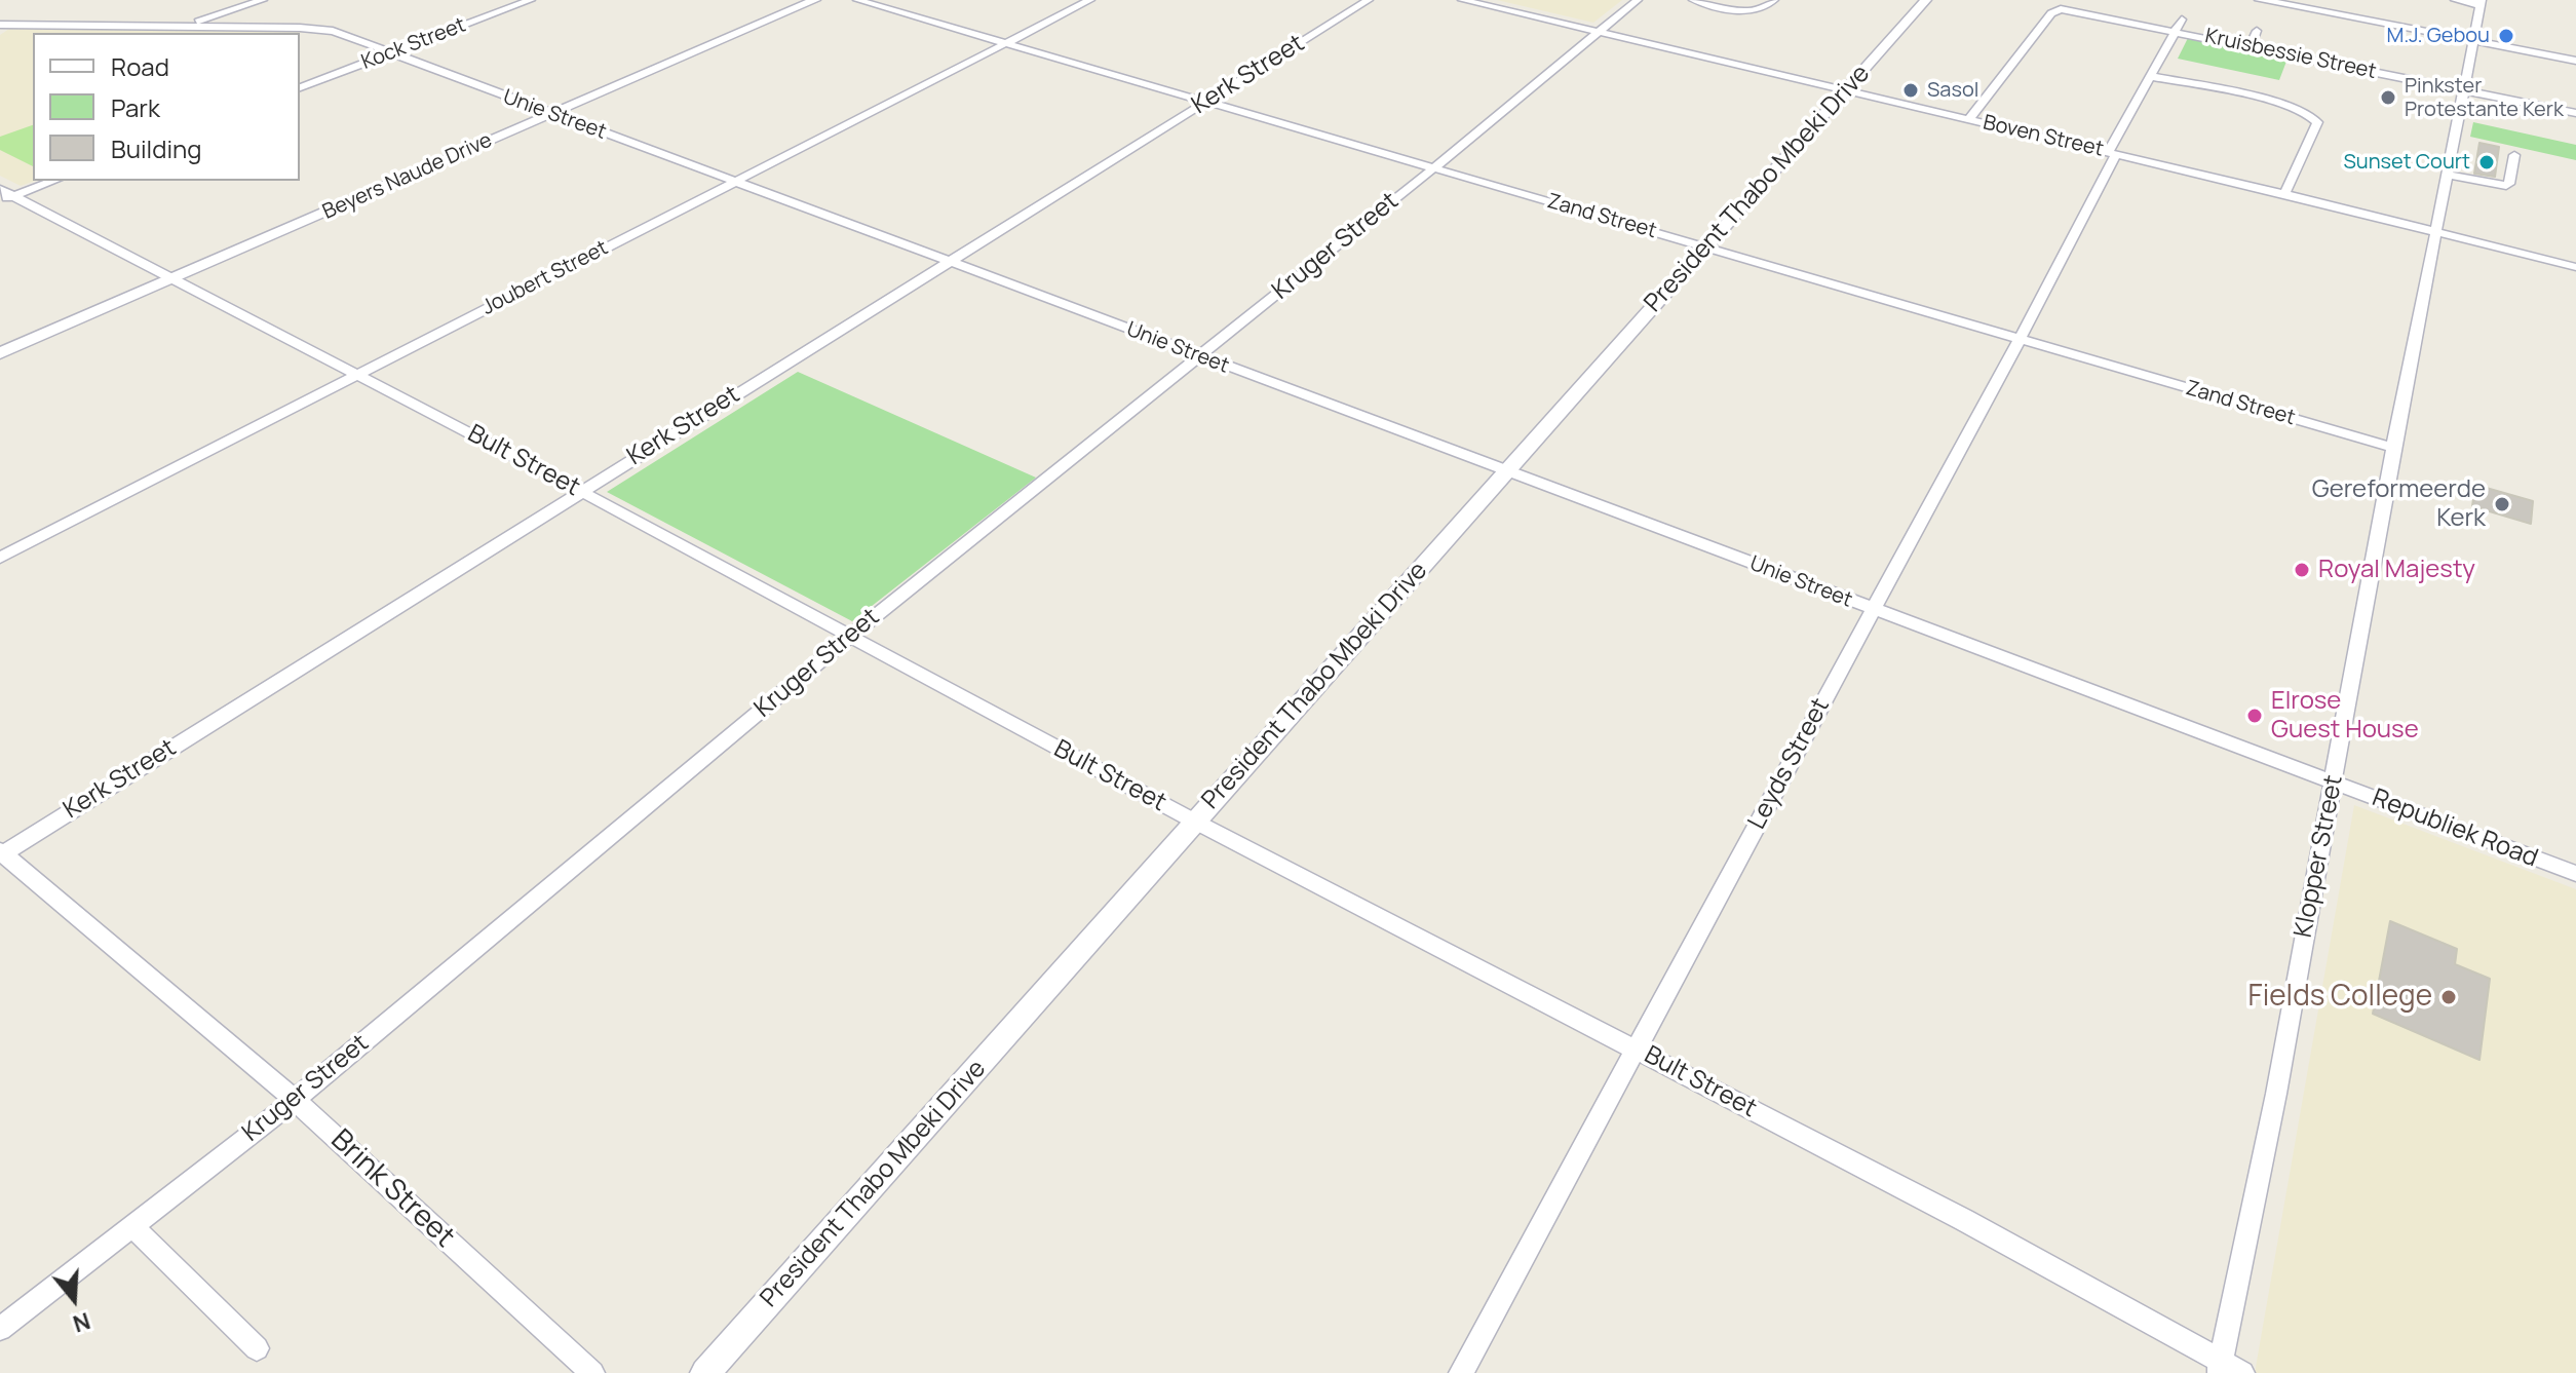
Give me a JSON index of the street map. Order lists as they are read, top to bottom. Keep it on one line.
{"streets":{"street":["Kock Street","Kruisbessie Street","Kerk Street","Unie Street","Boven Street","Beyers Naude Drive","President Thabo Mbeki Drive","Zand Street","Kruger Street","Joubert Street","Bult Street","Leyds Street","Republiek Road","Klopper Street","Brink Street"]},"crossings":[["Kock Street","Unie Street"],["Kruisbessie Street","Boven Street"],["Kruisbessie Street","Leyds Street"],["Kruisbessie Street","Klopper Street"],["Kerk Street","Unie Street"],["Kerk Street","Zand Street"],["Kerk Street","Bult Street"],["Kerk Street","Brink Street"],["Unie Street","Beyers Naude Drive"],["Unie Street","President Thabo Mbeki Drive"],["Unie Street","Kruger Street"],["Unie Street","Joubert Street"],["Unie Street","Leyds Street"],["Unie Street","Republiek Road"],["Unie Street","Klopper Street"],["Boven Street","President Thabo Mbeki Drive"],["Boven Street","Kruger Street"],["Boven Street","Leyds Street"],["Boven Street","Klopper Street"],["Beyers Naude Drive","Bult Street"],["President Thabo Mbeki Drive","Zand Street"],["President Thabo Mbeki Drive","Bult Street"],["Zand Street","Kruger Street"],["Zand Street","Joubert Street"],["Zand Street","Leyds Street"],["Zand Street","Klopper Street"],["Kruger Street","Bult Street"],["Kruger Street","Brink Street"],["Joubert Street","Bult Street"],["Bult Street","Leyds Street"],["Bult Street","Klopper Street"],["Republiek Road","Klopper Street"]],"places":["M.J. Gebou","Sasol","Pinkster Protestante Kerk","Sunset Court","Gereformeerde Kerk","Royal Majesty","Elrose Guest House","Fields College"],"legend":["Road","Park","Building"],"north":"bottom"}
